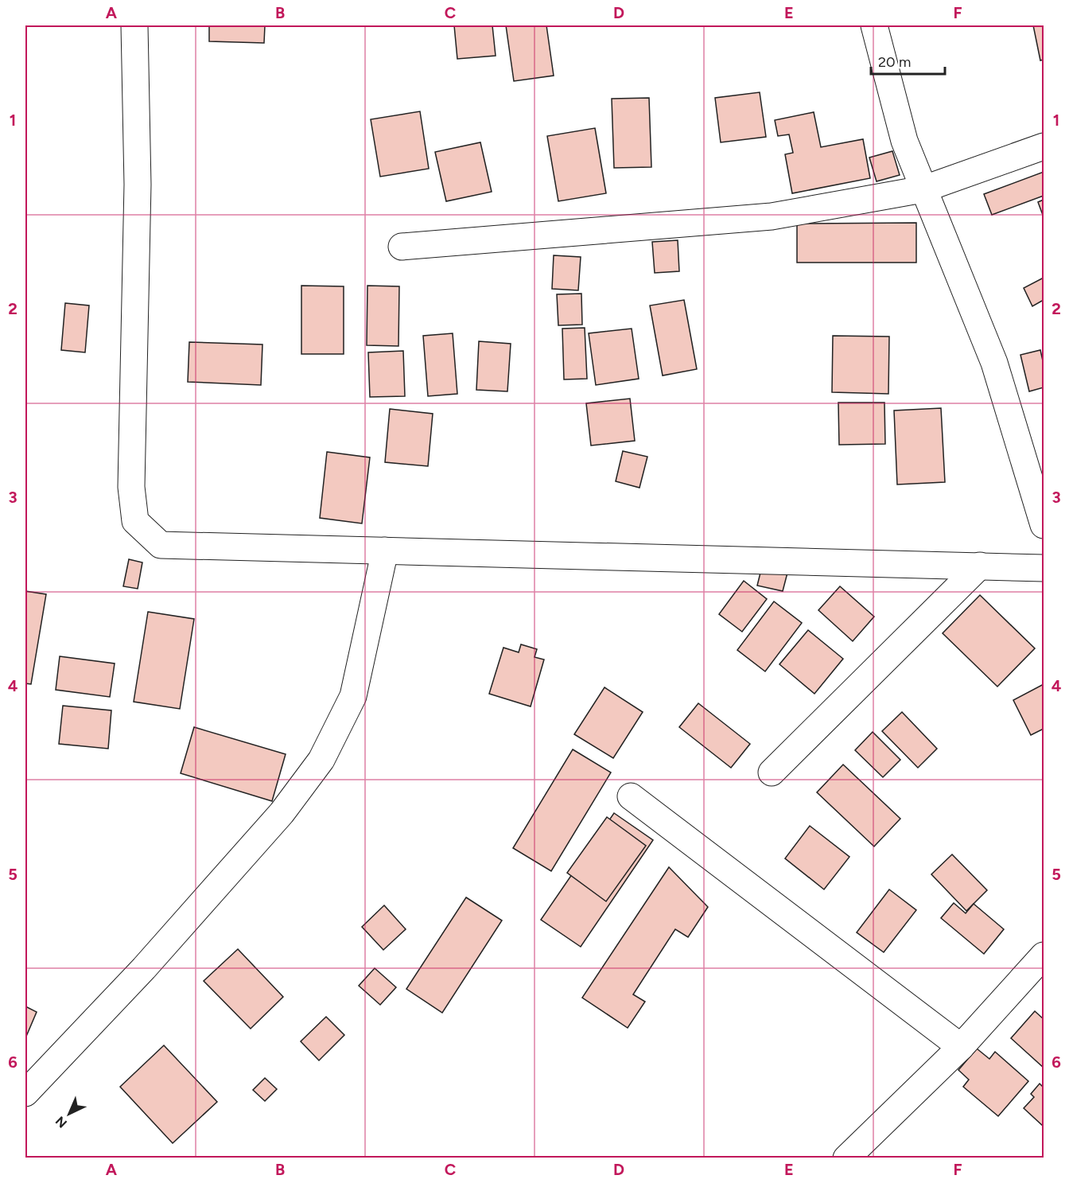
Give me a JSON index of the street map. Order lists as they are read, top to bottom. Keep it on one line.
{"scale_bar":"20 m","north":"bottom left","grid":{"columns":["A","B","C","D","E","F"],"rows":["1","2","3","4","5","6"]}}
